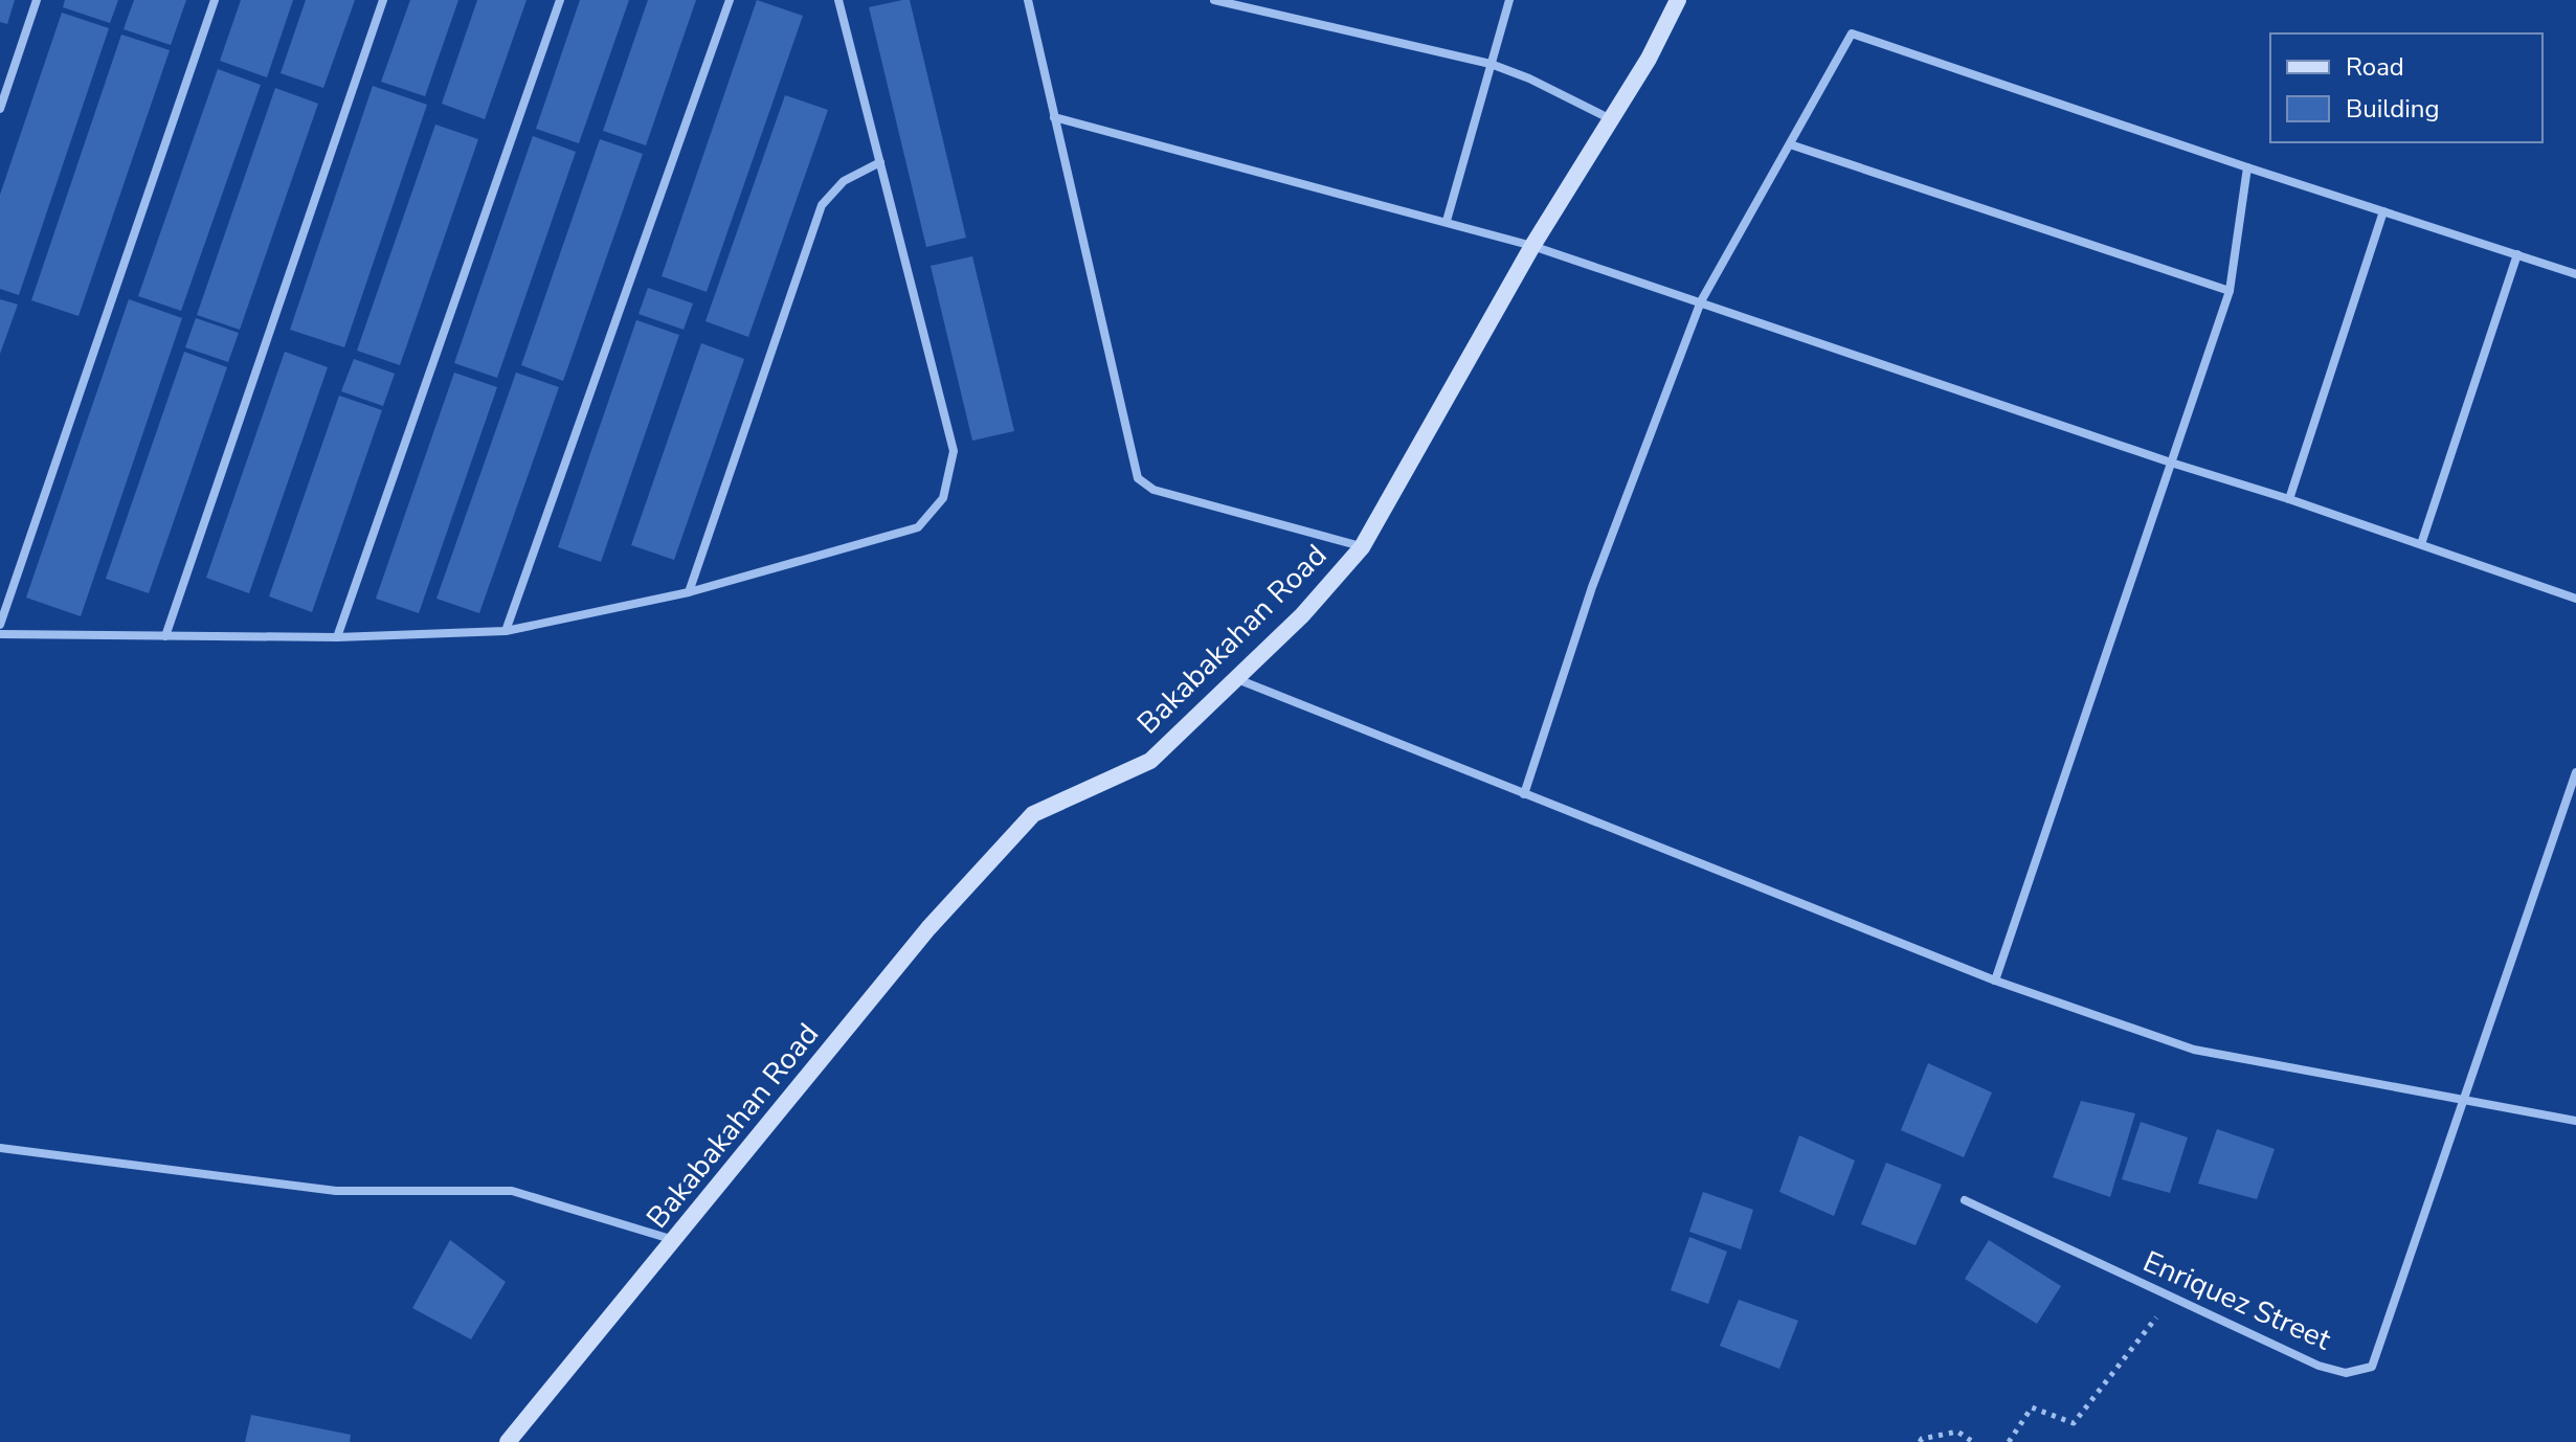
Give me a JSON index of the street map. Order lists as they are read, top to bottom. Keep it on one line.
{"streets":{"street":["Bakabakahan Road","Enriquez Street"]},"legend":["Road","Building"]}
